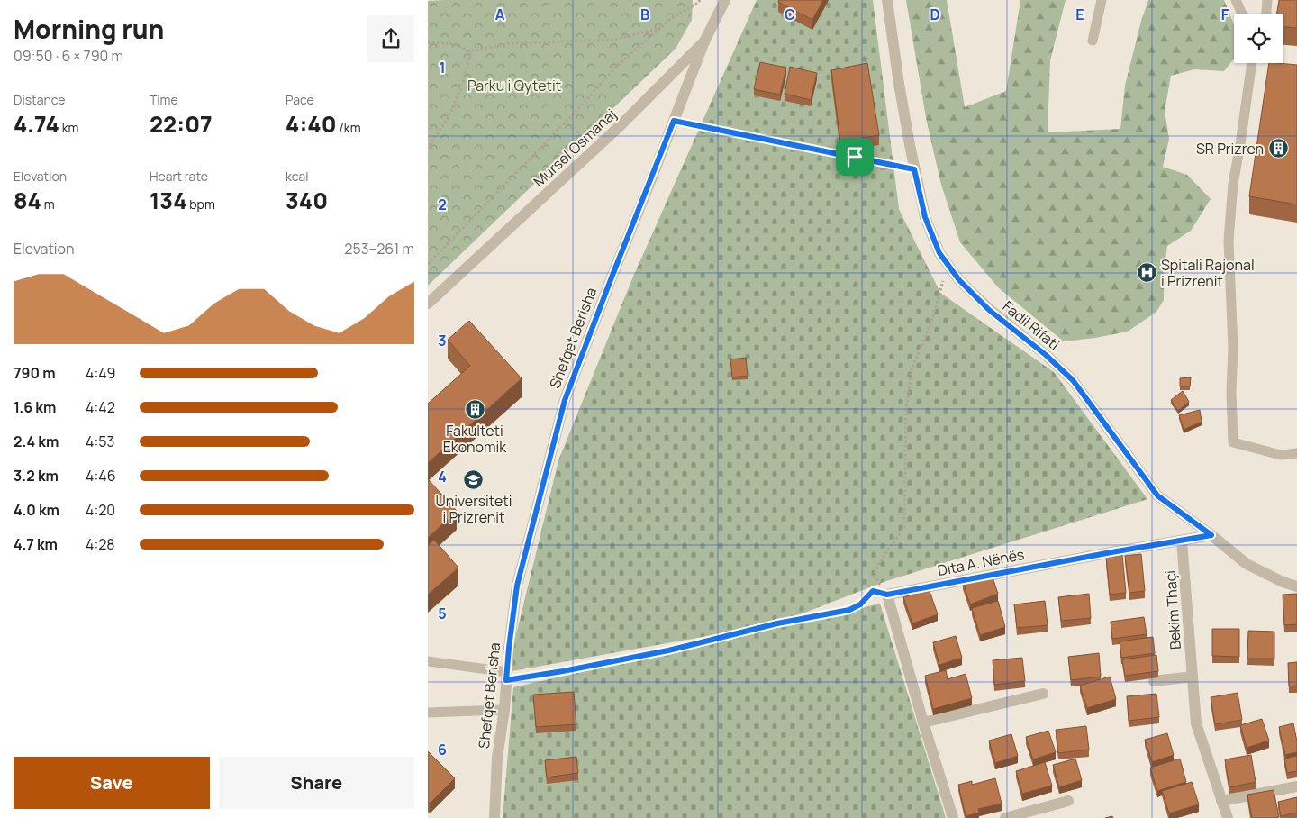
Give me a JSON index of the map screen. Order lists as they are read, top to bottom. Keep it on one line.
{"streets":{"street":["Mursel Osmanaj","Fadil Rifati","Shefqet Berisha","Dita A. Nënës","Bekim Thaçi"]},"crossings":[["Mursel Osmanaj","Shefqet Berisha"],["Fadil Rifati","Dita A. Nënës"],["Dita A. Nënës","Bekim Thaçi"]],"parks":["Parku i Qytetit"],"places":{"building":["SR Prizren","Fakulteti Ekonomik"],"hospital":["Spitali Rajonal i Prizrenit"],"school or university":["Universiteti i Prizrenit"]},"page":{"heading":["Morning run","09:50 · 6 × 790 m"],"stats":[["Distance","4.74 km"],["Time","22:07"],["Pace","4:40 /km"],["Elevation","84 m"],["Heart rate","134 bpm"],["kcal","340"]],"chart":["Elevation","253–261 m"],"list":[{"name":"790 m","note":"4:49"},{"name":"1.6 km","note":"4:42"},{"name":"2.4 km","note":"4:53"},{"name":"3.2 km","note":"4:46"},{"name":"4.0 km","note":"4:20"},{"name":"4.7 km","note":"4:28"}],"buttons":["Save","Share"]},"grid":{"columns":["A","B","C","D","E","F"],"rows":["1","2","3","4","5","6"]}}
